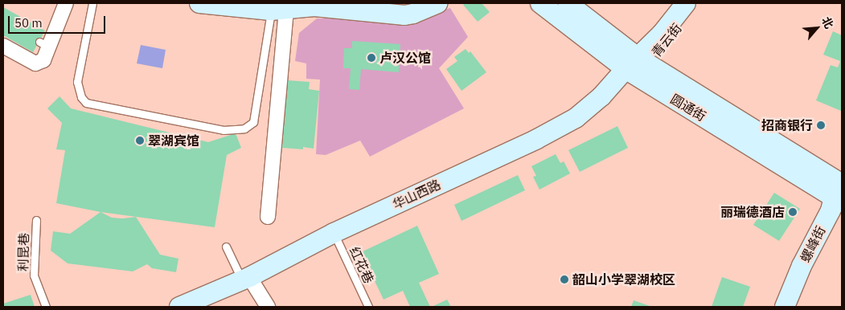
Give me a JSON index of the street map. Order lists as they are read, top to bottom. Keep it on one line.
{"streets":{"main road":["青云街","圆通街","华山西路","螺峰街"],"lane":["利昆巷","红花巷"]},"crossings":[["青云街","圆通街"],["青云街","华山西路"],["圆通街","华山西路"],["圆通街","螺峰街"],["华山西路","红花巷"]],"places":["卢汉公馆","招商银行","翠湖宾馆","丽瑞德酒店","韶山小学翠湖校区"],"scale_bar":"50 m","north":"top right"}
